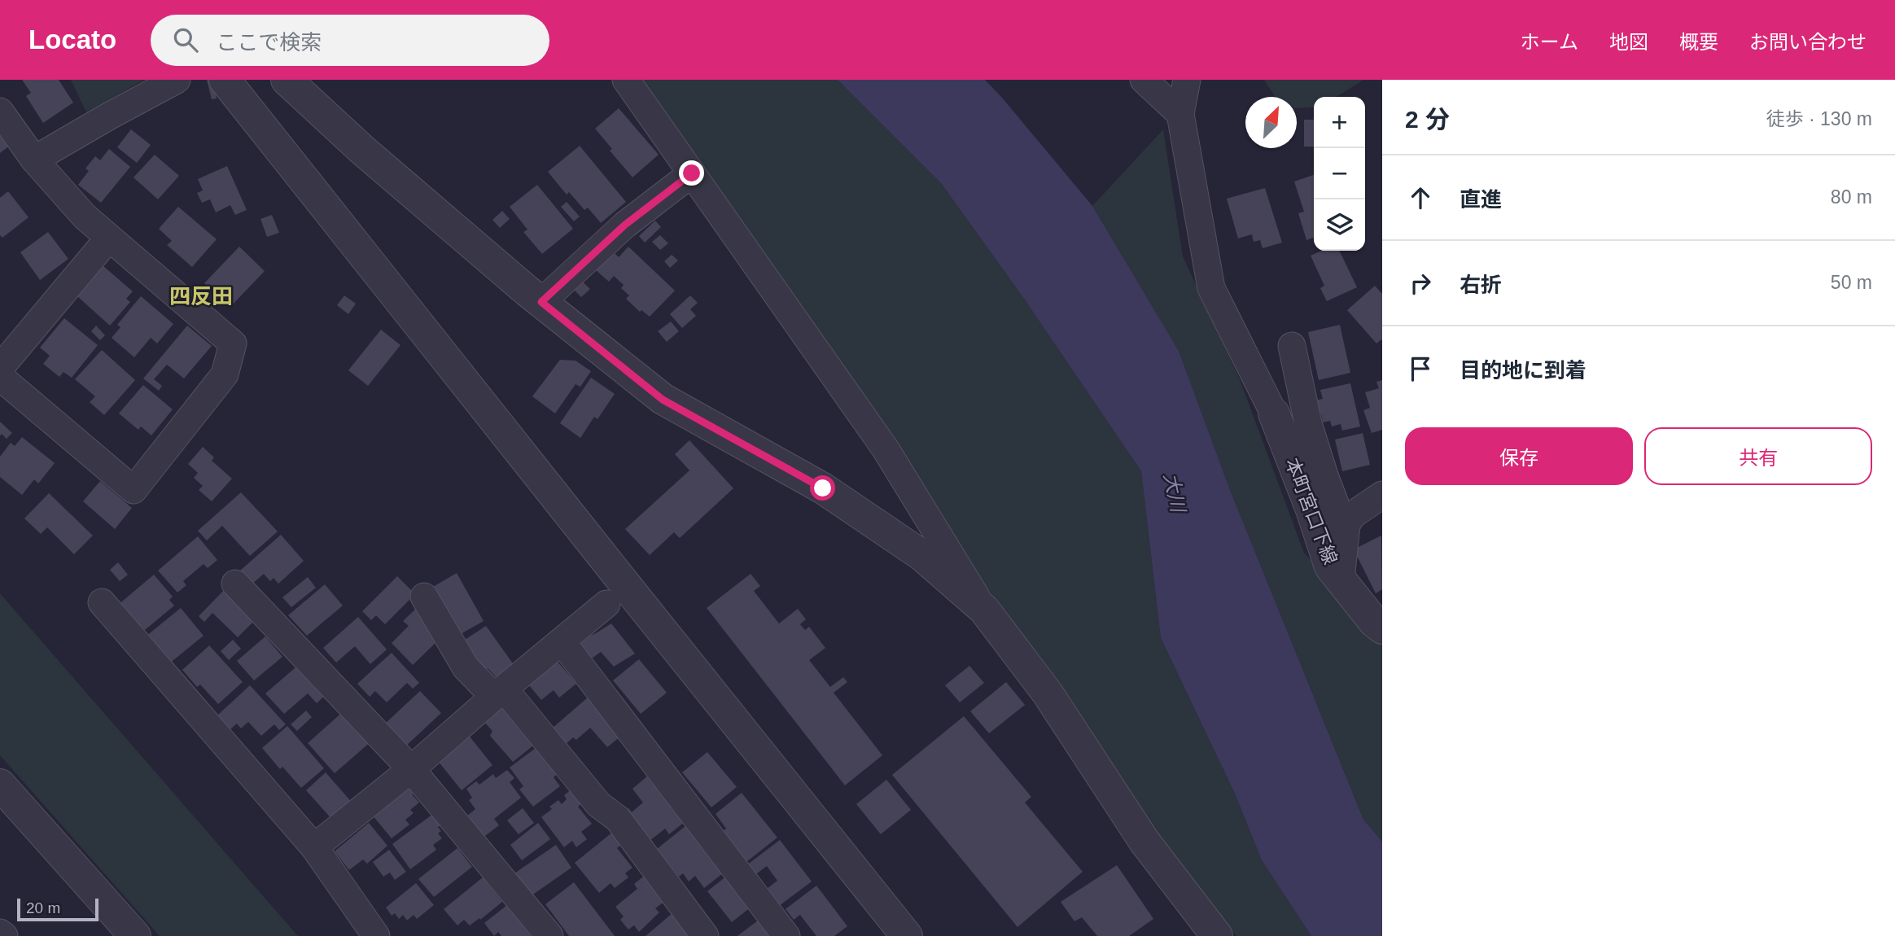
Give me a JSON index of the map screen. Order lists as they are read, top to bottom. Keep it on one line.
{"streets":{"street":["本町宮口下線"]},"districts":["四反田"],"water":["大川"],"scale_bar":"20 m","north":"top right","page":{"header":"Locato","search":"ここで検索","nav":["ホーム","地図","概要","お問い合わせ"],"heading":["2 分","徒歩 · 130 m"],"map_buttons":["+","−"],"list":[["直進","80 m"],["右折","50 m"],"目的地に到着"],"buttons":["保存","共有"],"scale":"20 m"}}
